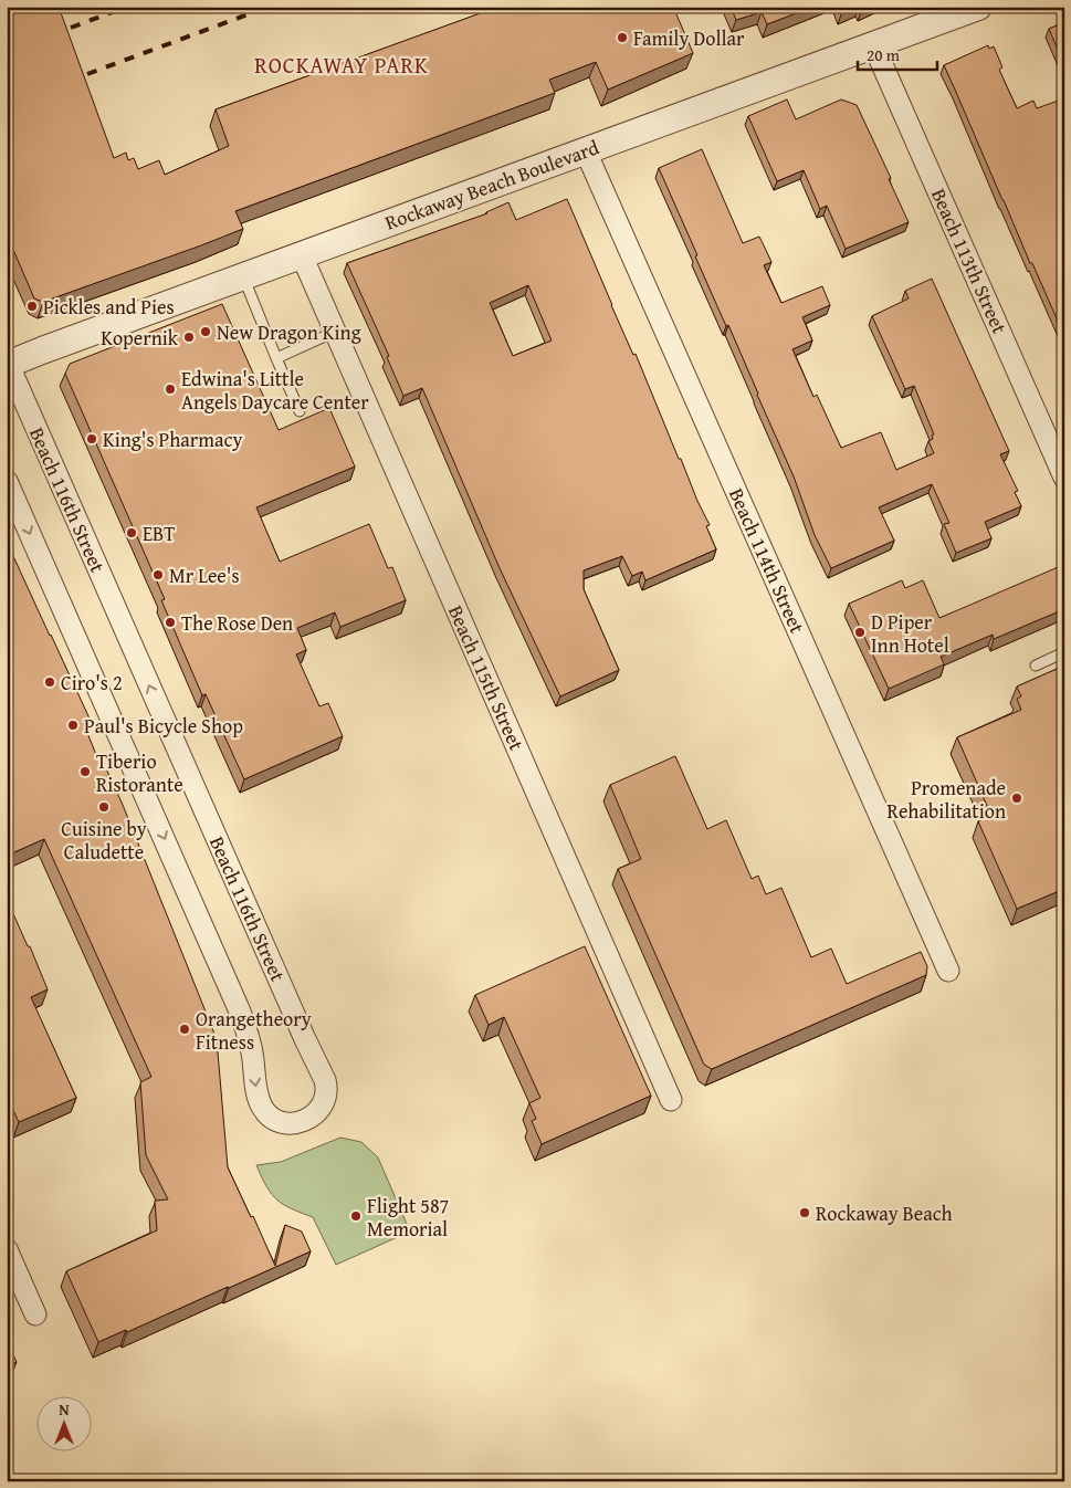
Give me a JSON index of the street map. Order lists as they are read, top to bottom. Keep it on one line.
{"streets":{"street":["Rockaway Beach Boulevard","Beach 113th Street","Beach 116th Street","Beach 114th Street","Beach 115th Street"]},"crossings":[["Rockaway Beach Boulevard","Beach 113th Street"],["Rockaway Beach Boulevard","Beach 116th Street"],["Rockaway Beach Boulevard","Beach 114th Street"],["Rockaway Beach Boulevard","Beach 115th Street"]],"districts":["ROCKAWAY PARK"],"places":["Family Dollar","Pickles and Pies","New Dragon King","Kopernik","Edwina's Little Angels Daycare Center","King's Pharmacy","EBT","Mr Lee's","The Rose Den","D Piper Inn Hotel","Ciro's 2","Paul's Bicycle Shop","Tiberio Ristorante","Promenade Rehabilitation","Cuisine by Caludette","Orangetheory Fitness","Rockaway Beach","Flight 587 Memorial"],"scale_bar":"20 m","north":"top"}
